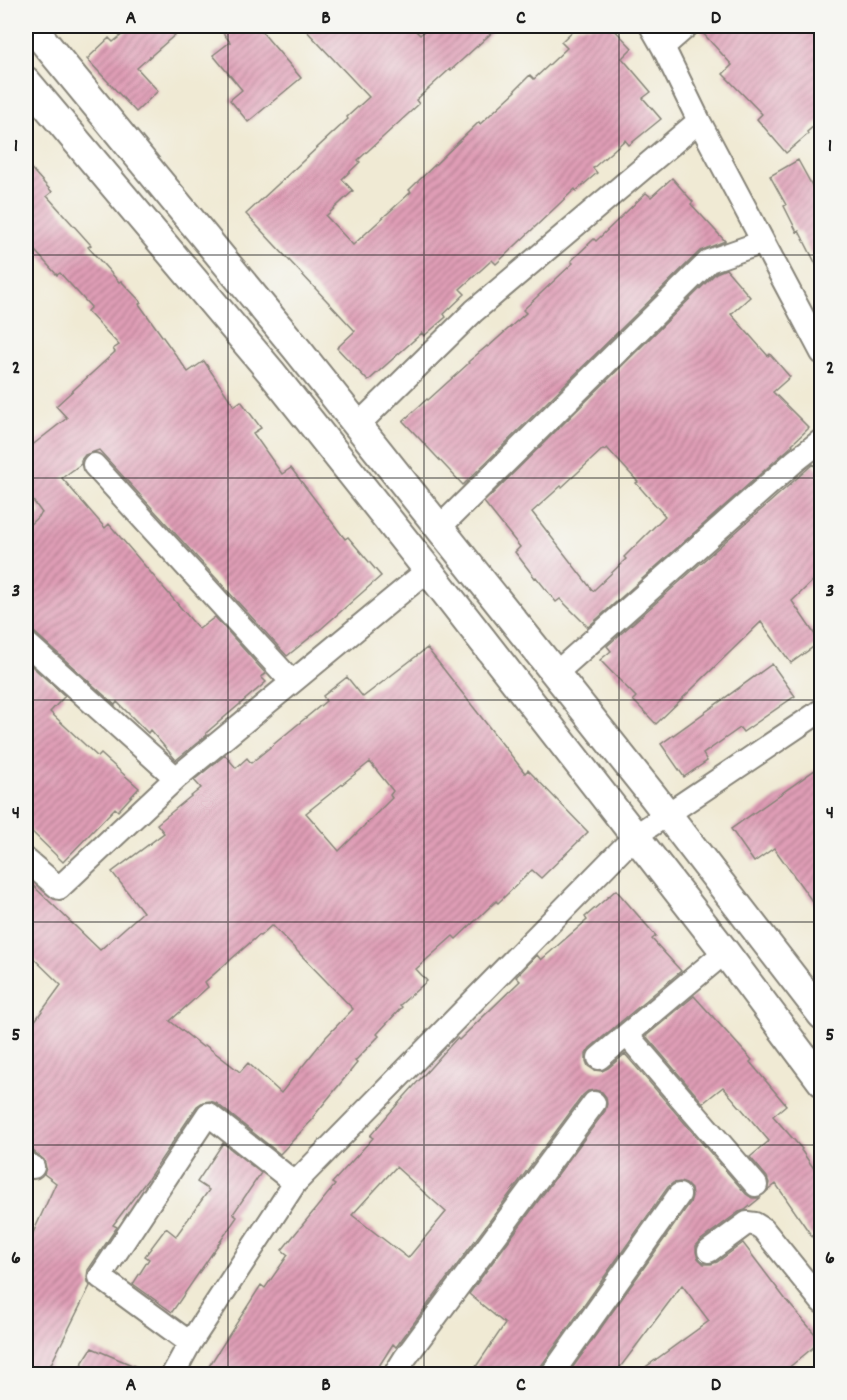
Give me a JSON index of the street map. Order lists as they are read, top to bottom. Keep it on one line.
{"grid":{"columns":["A","B","C","D"],"rows":["1","2","3","4","5","6"]}}
